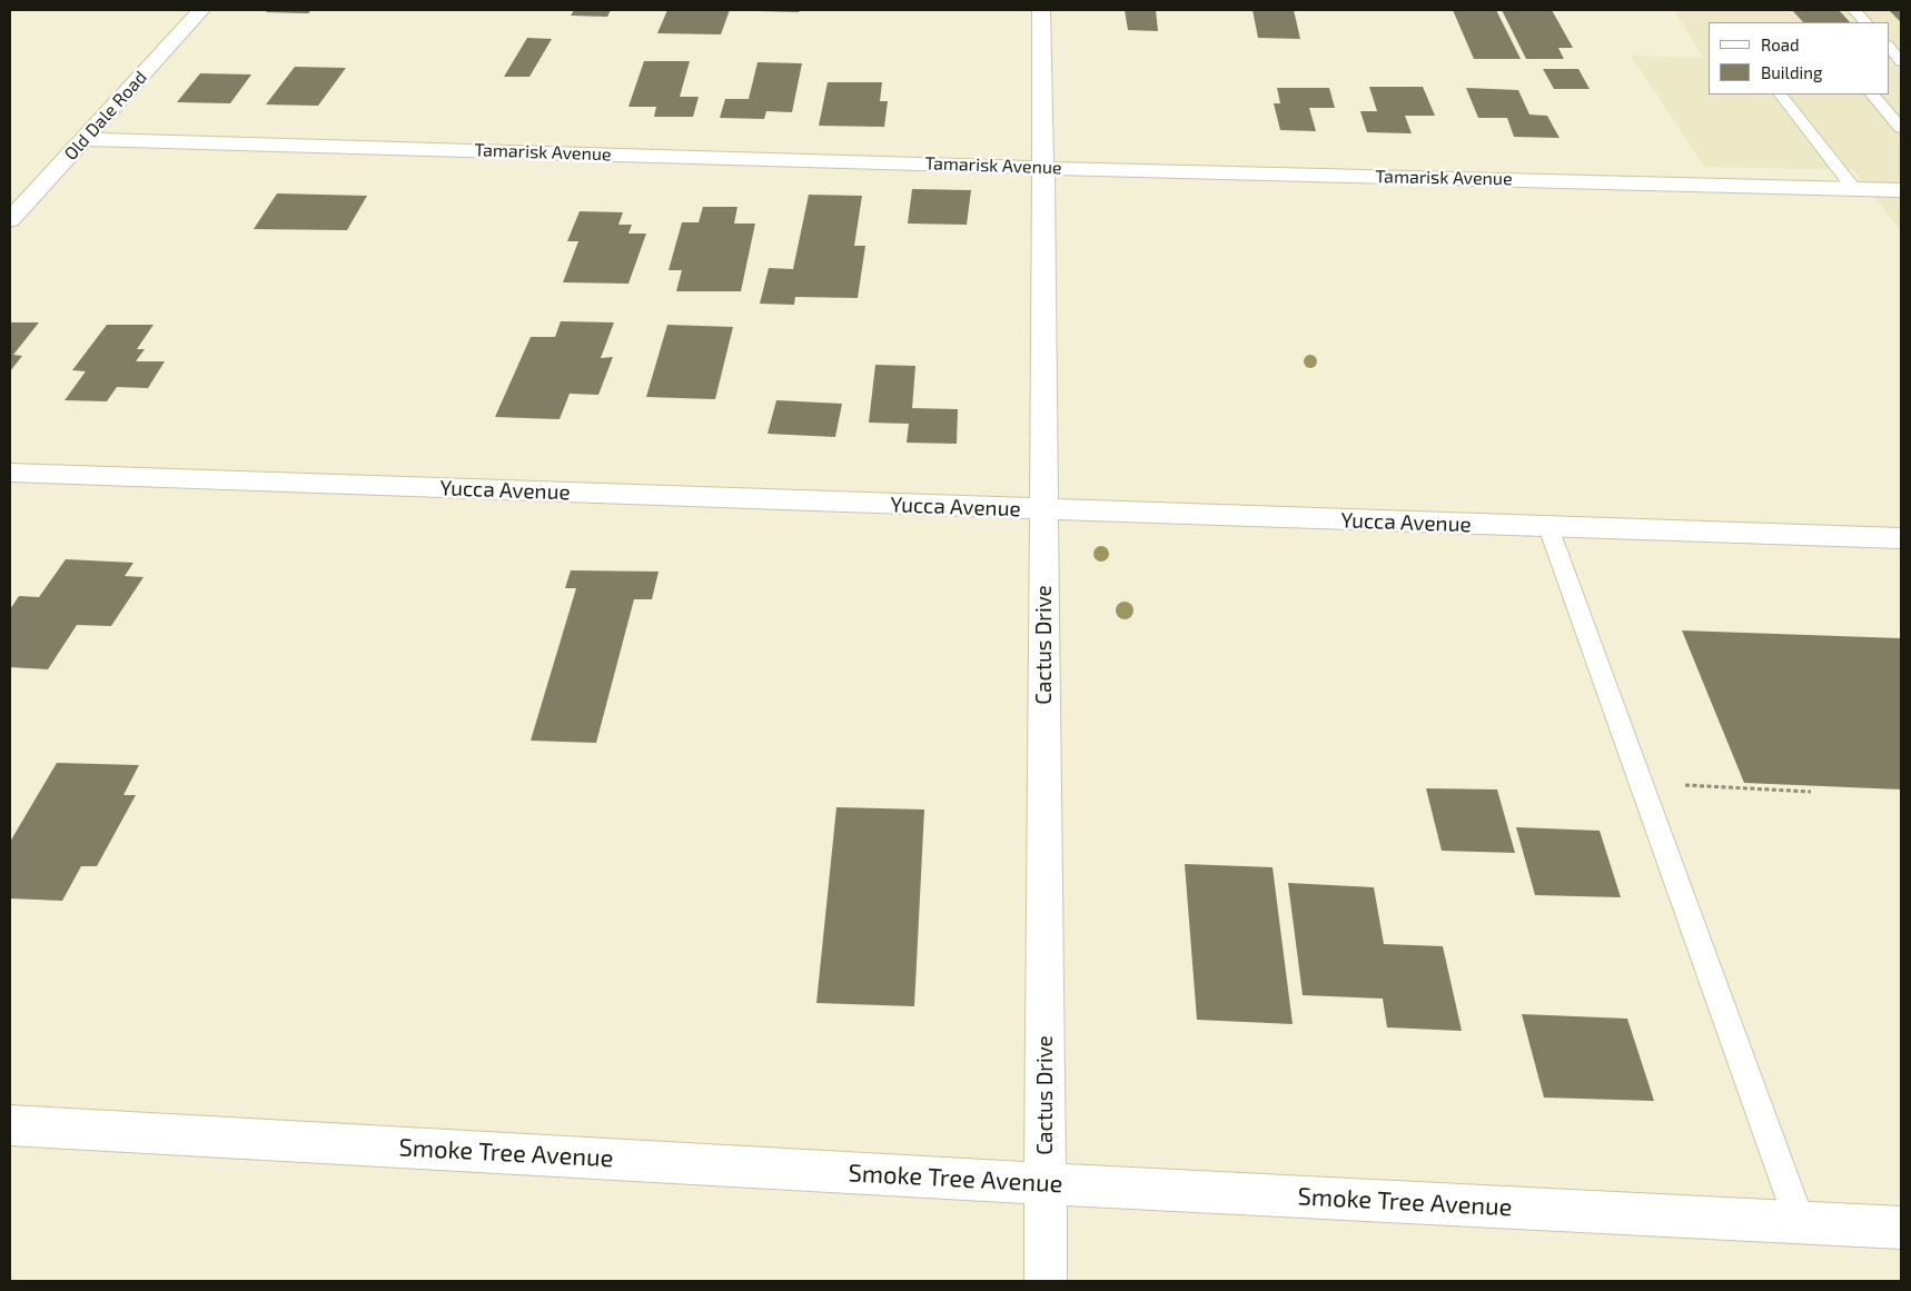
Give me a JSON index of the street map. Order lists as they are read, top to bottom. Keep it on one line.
{"streets":{"street":["Old Dale Road","Tamarisk Avenue","Yucca Avenue","Cactus Drive","Smoke Tree Avenue"]},"crossings":[["Old Dale Road","Tamarisk Avenue"],["Tamarisk Avenue","Cactus Drive"],["Yucca Avenue","Cactus Drive"],["Cactus Drive","Smoke Tree Avenue"]],"legend":["Road","Building"]}
